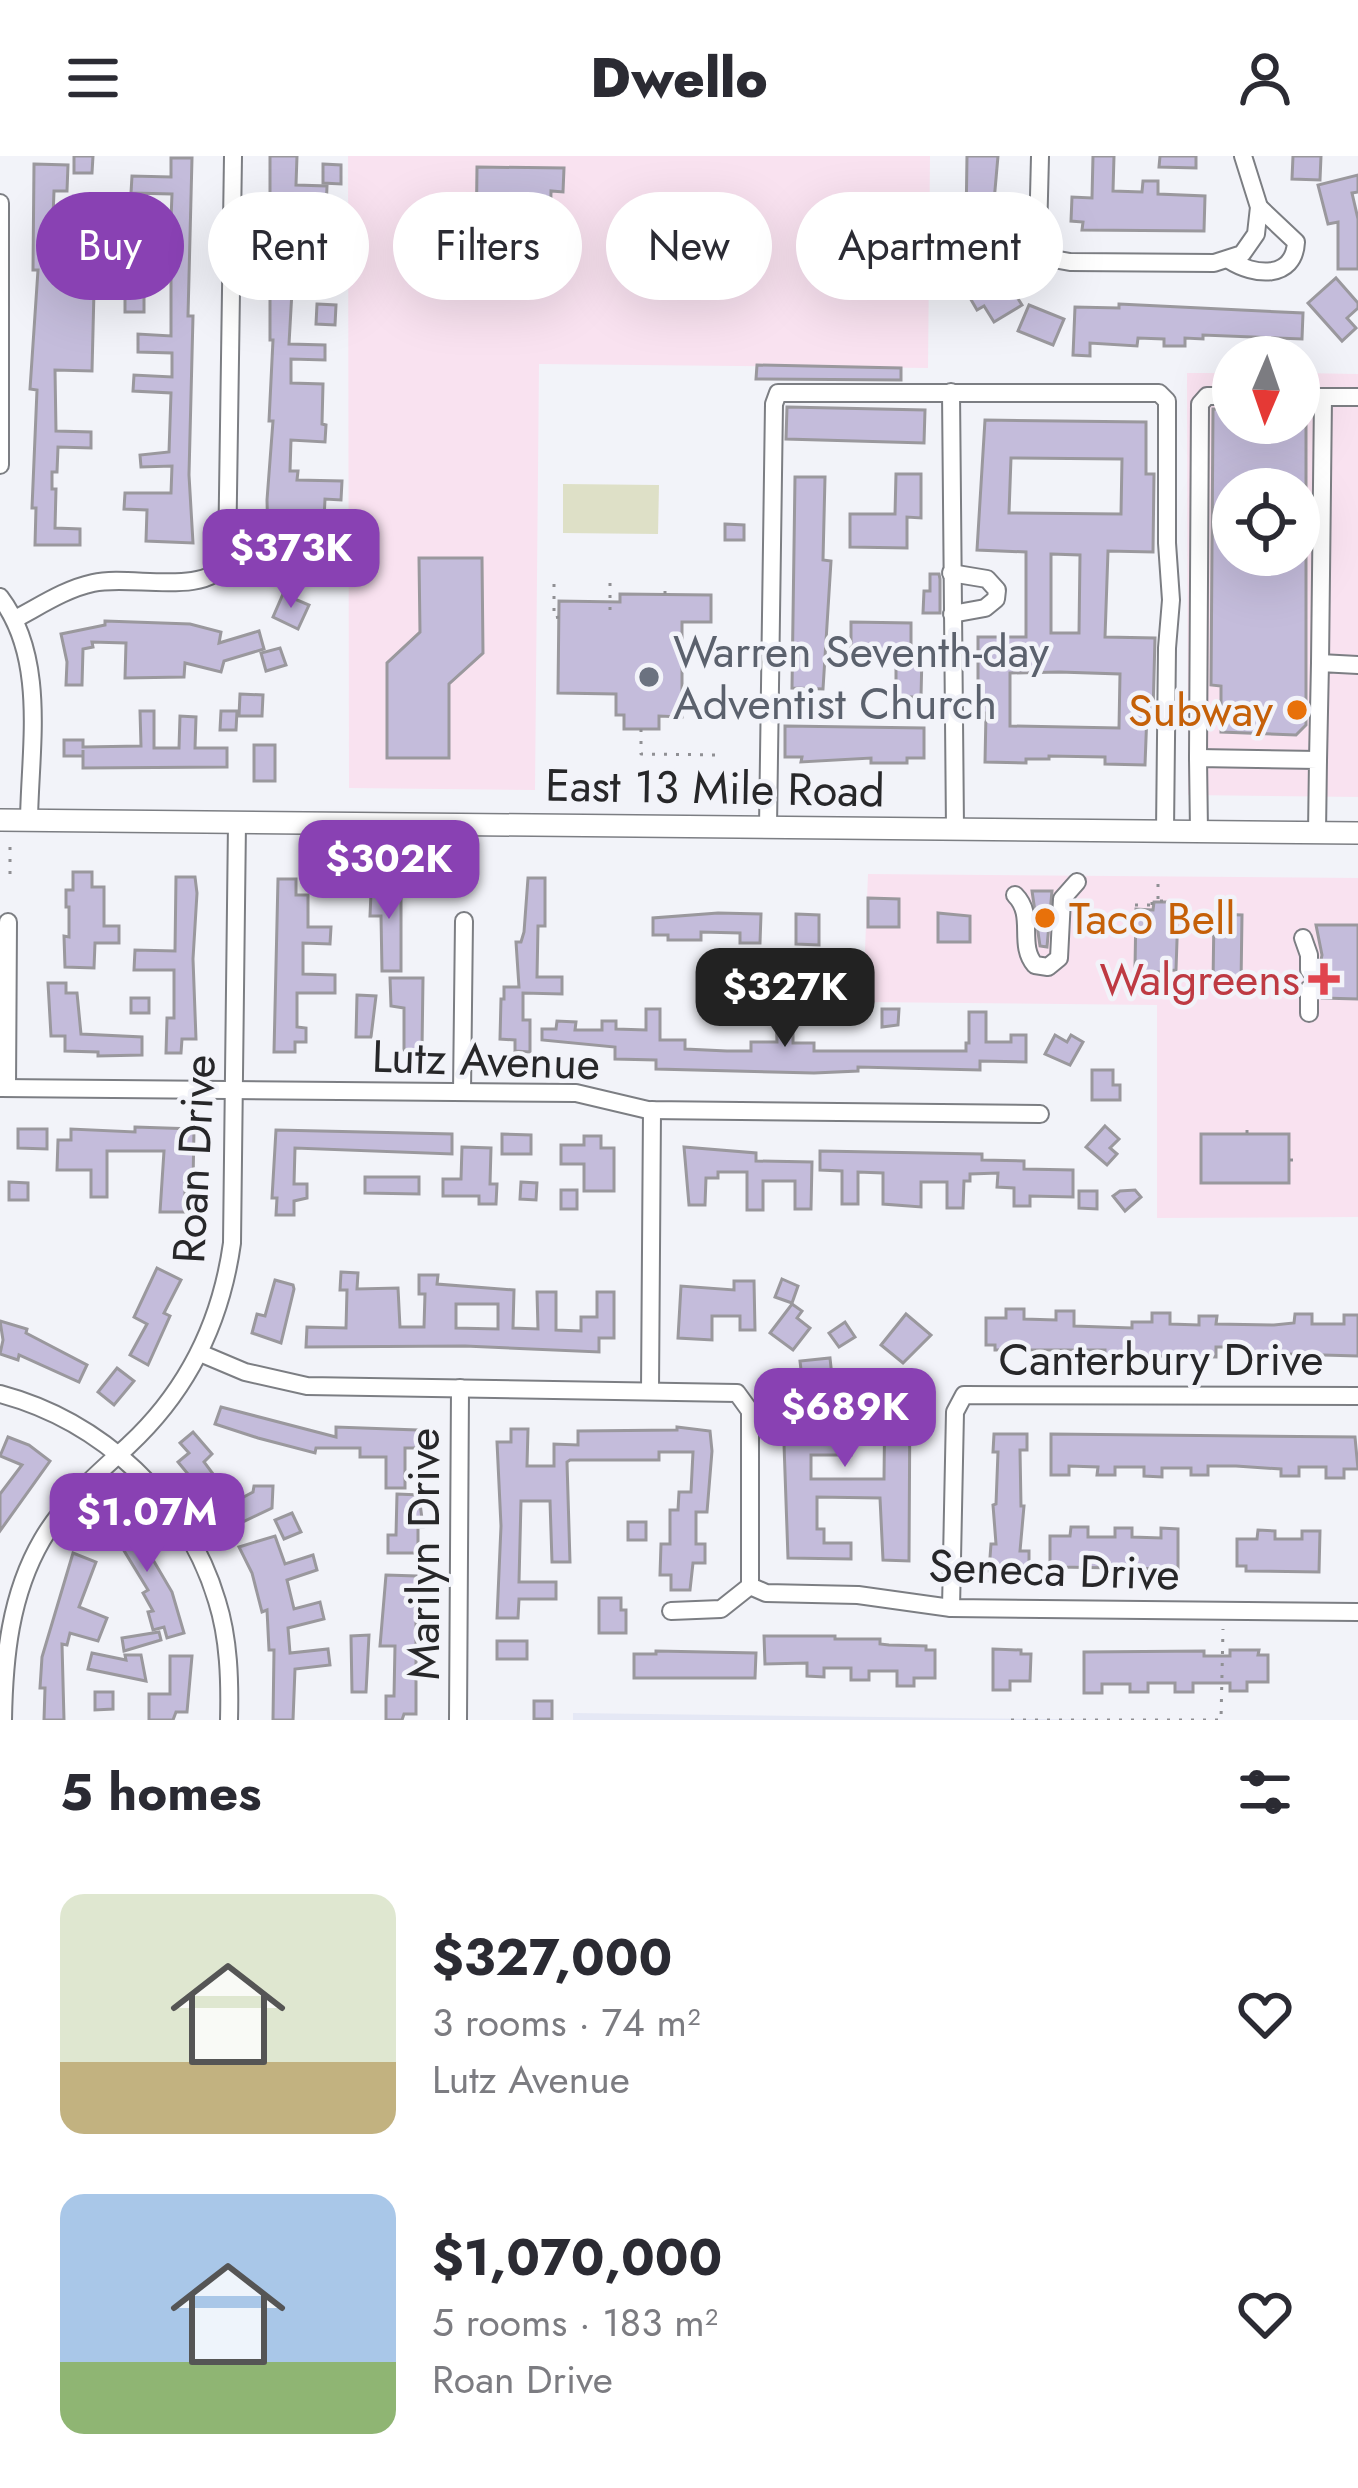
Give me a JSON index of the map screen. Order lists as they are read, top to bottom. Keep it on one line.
{"streets":{"main road":["East 13 Mile Road"],"street":["Lutz Avenue","Roan Drive","Canterbury Drive","Marilyn Drive","Seneca Drive"]},"crossings":[["East 13 Mile Road","Roan Drive"],["Lutz Avenue","Roan Drive"],["Canterbury Drive","Seneca Drive"]],"places":{"other":["Warren Seventh-day Adventist Church","Subway","Taco Bell"],"health":["Walgreens"]},"north":"bottom","page":{"header":"Dwello","chip":["Buy","Rent","Filters","New","Apartment"],"price":["$373K","$302K","$327K","$689K","$1.07M"],"heading":"5 homes","list":[{"name":"$327,000","note":"3 rooms · 74 m² · Lutz Avenue"},{"name":"$1,070,000","note":"5 rooms · 183 m² · Roan Drive"}]}}
